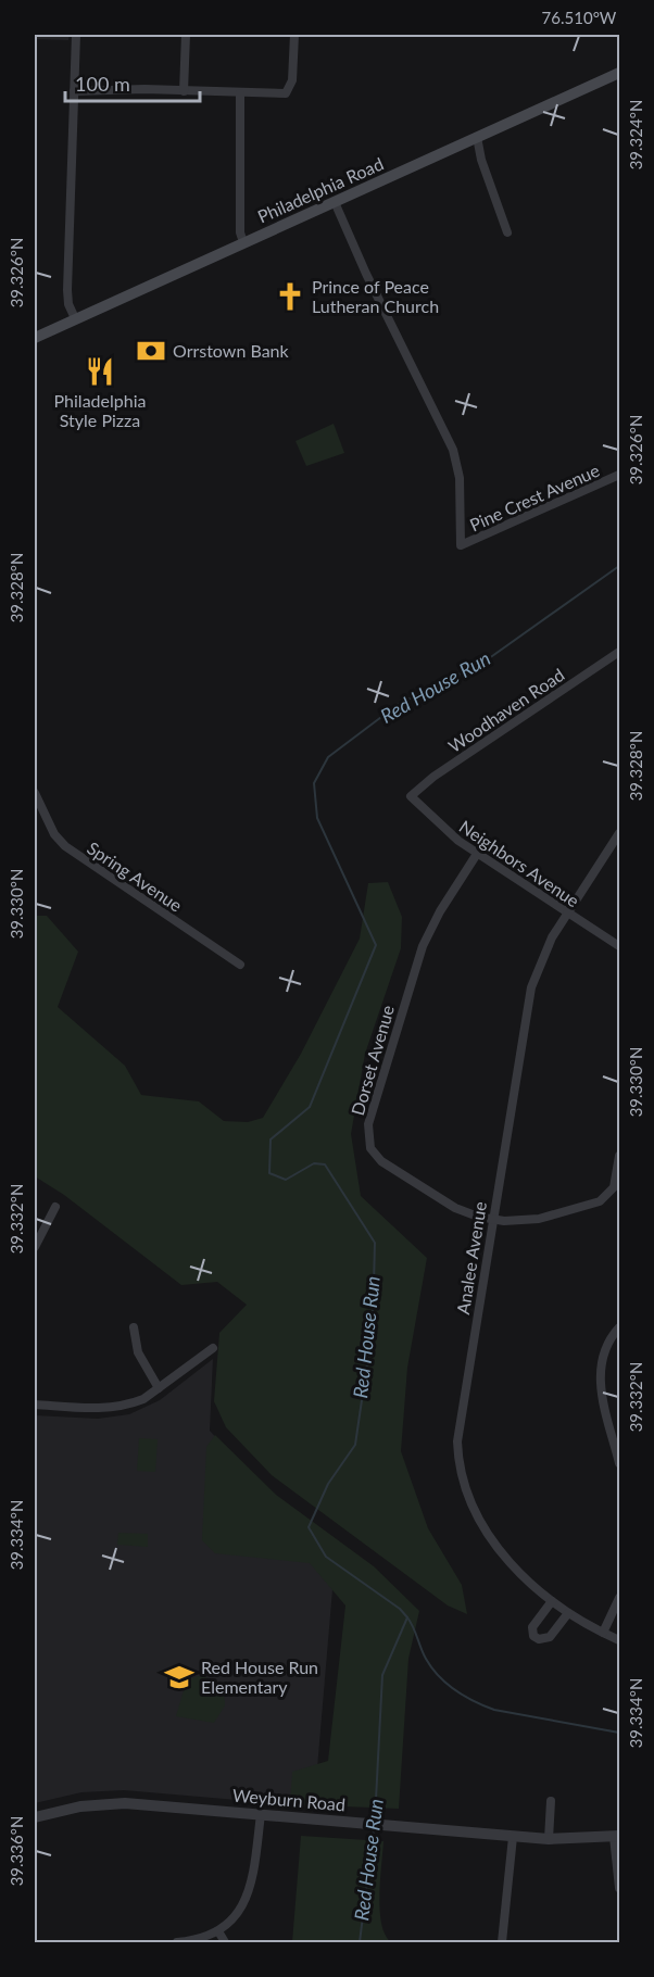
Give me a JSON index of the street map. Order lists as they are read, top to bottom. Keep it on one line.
{"streets":{"main road":["Philadelphia Road"],"street":["Pine Crest Avenue","Woodhaven Road","Neighbors Avenue","Spring Avenue","Dorset Avenue","Analee Avenue","Weyburn Road"]},"crossings":[["Philadelphia Road","Pine Crest Avenue"],["Woodhaven Road","Neighbors Avenue"],["Neighbors Avenue","Dorset Avenue"],["Neighbors Avenue","Analee Avenue"],["Dorset Avenue","Analee Avenue"]],"water":["Red House Run"],"places":{"church":["Prince of Peace Lutheran Church"],"bank":["Orrstown Bank"],"restaurant":["Philadelphia Style Pizza"],"school or university":["Red House Run Elementary"]},"scale_bar":"100 m","coordinates":["76.510°W","39.324°N","39.326°N","39.328°N","39.330°N","39.332°N","39.334°N","39.336°N"]}
